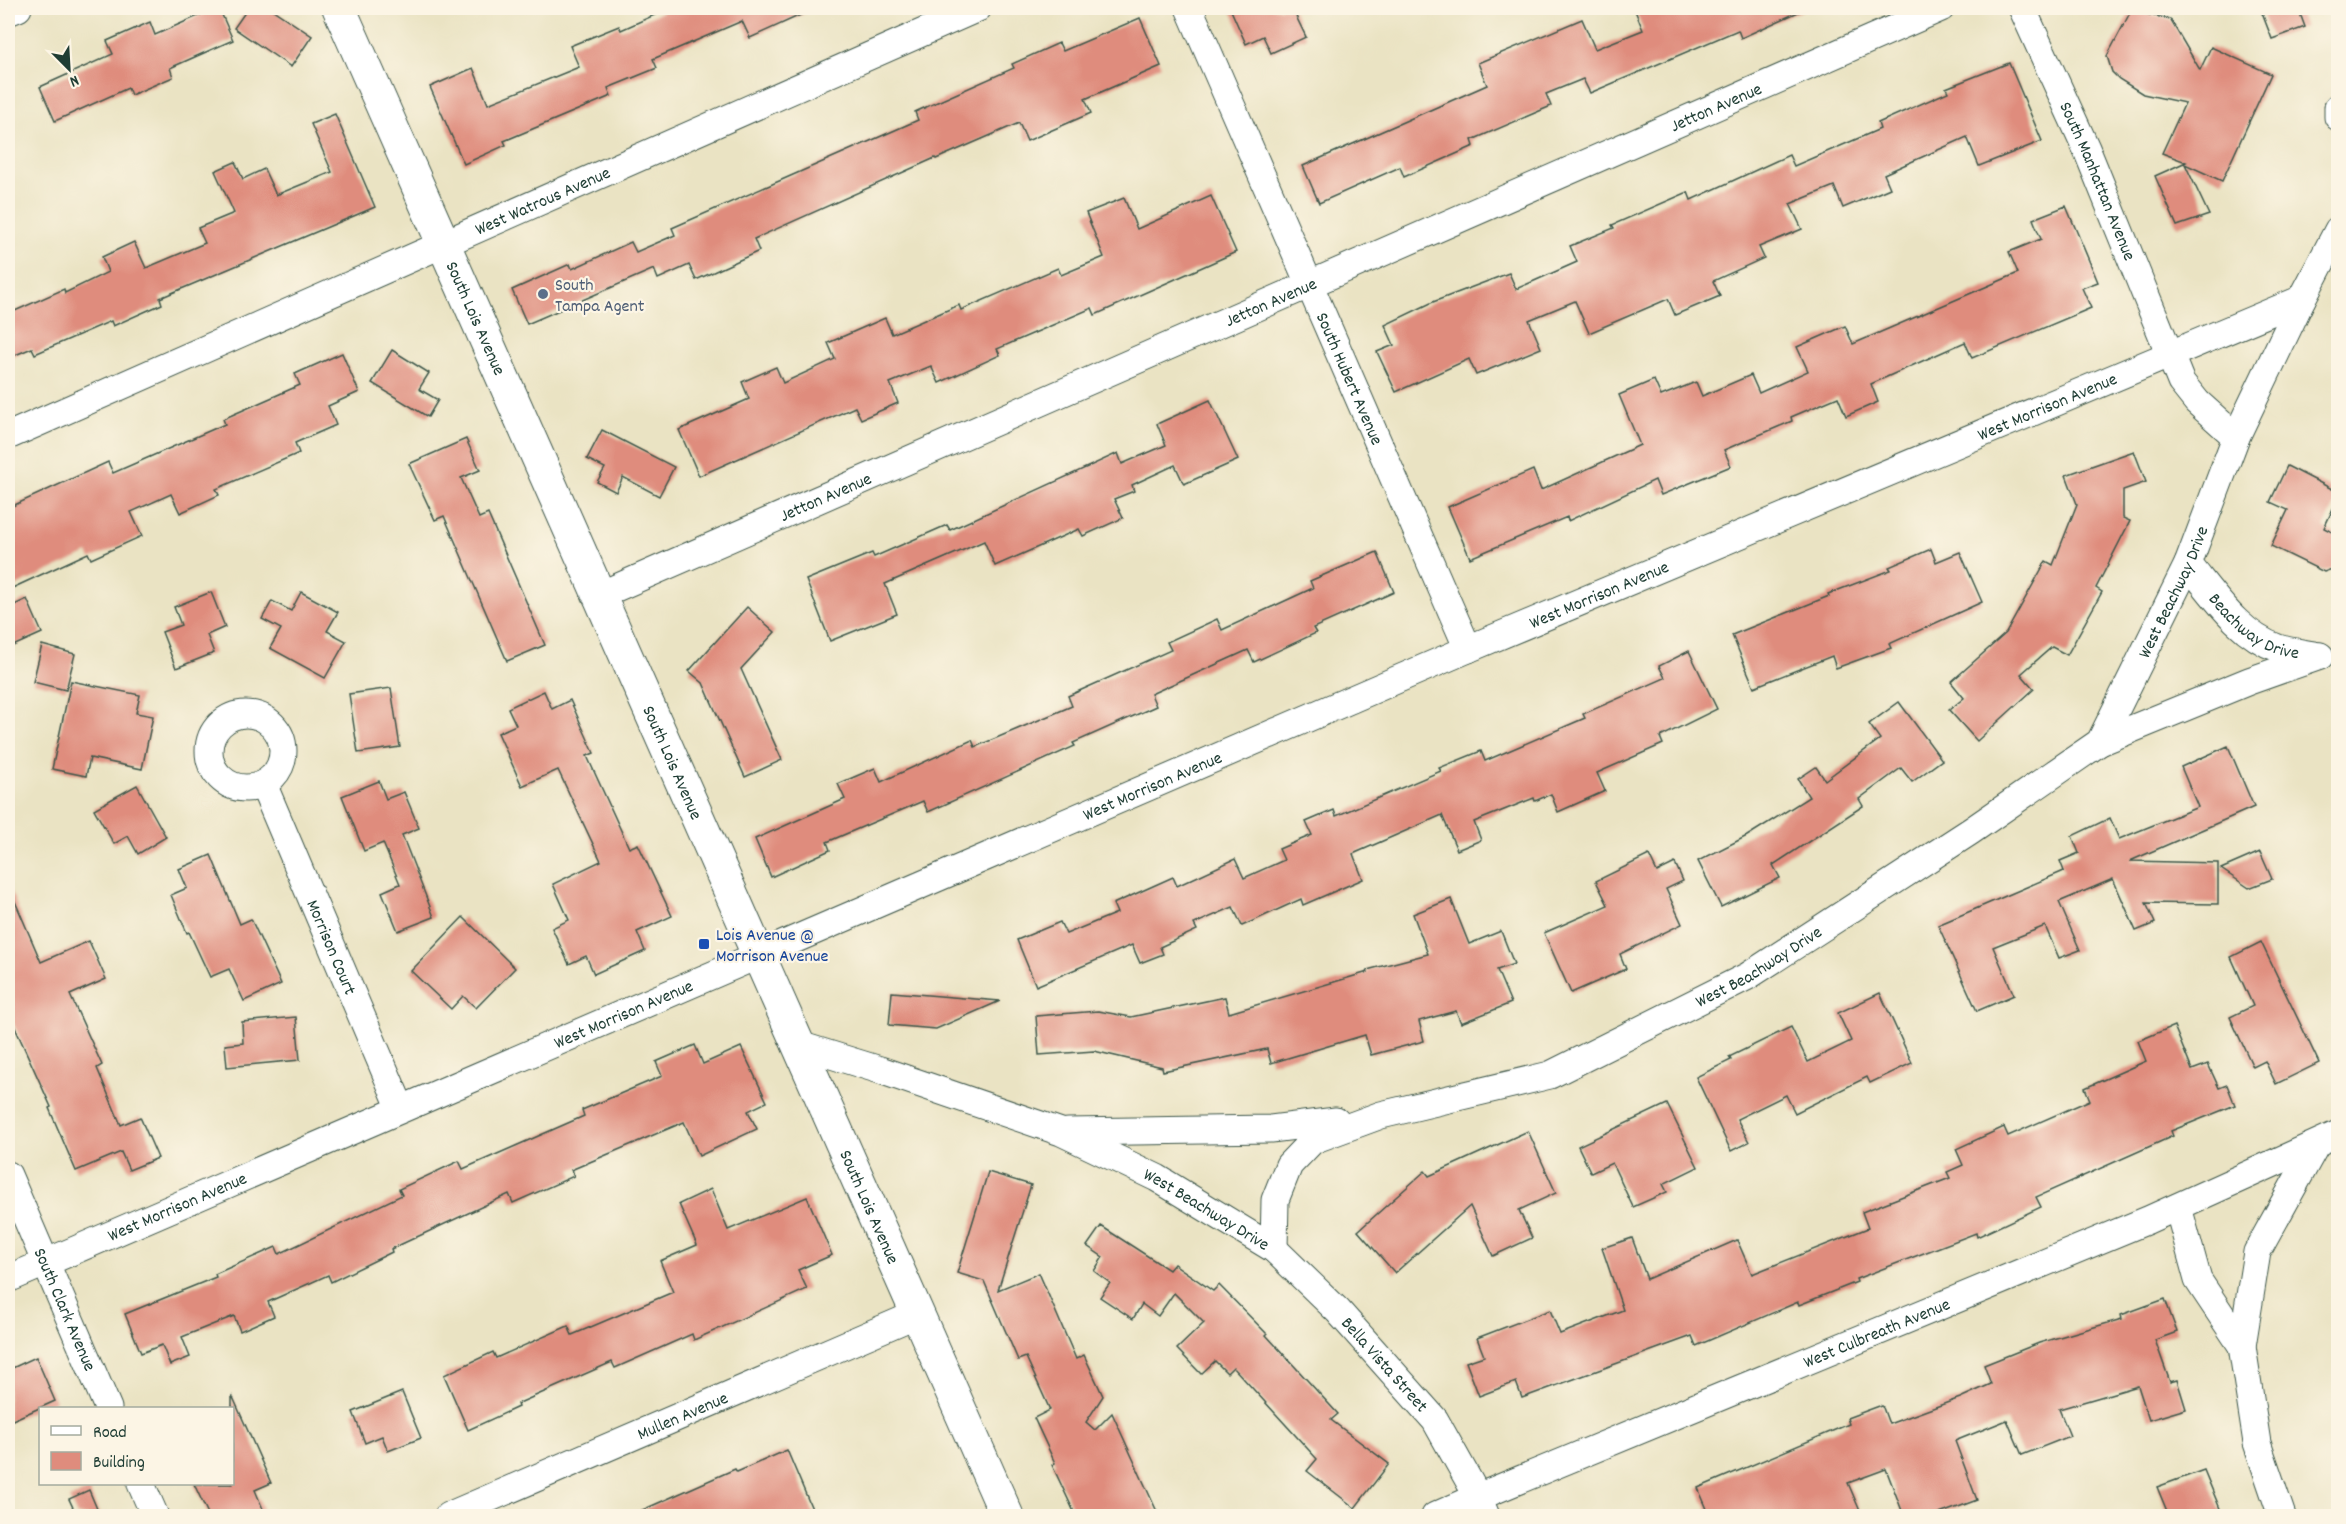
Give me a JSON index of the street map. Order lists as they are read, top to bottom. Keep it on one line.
{"streets":{"street":["Jetton Avenue","South Manhattan Avenue","West Watrous Avenue","South Lois Avenue","South Hubert Avenue","West Morrison Avenue","West Beachway Drive","Beachway Drive","Morrison Court","South Clark Avenue","West Culbreath Avenue","Bella Vista Street","Mullen Avenue"]},"crossings":[["Jetton Avenue","South Lois Avenue"],["Jetton Avenue","South Hubert Avenue"],["South Manhattan Avenue","West Morrison Avenue"],["West Watrous Avenue","South Lois Avenue"],["South Lois Avenue","West Morrison Avenue"],["South Lois Avenue","West Beachway Drive"],["South Lois Avenue","Mullen Avenue"],["South Hubert Avenue","West Morrison Avenue"],["West Morrison Avenue","West Beachway Drive"],["West Morrison Avenue","Morrison Court"],["West Morrison Avenue","South Clark Avenue"],["West Beachway Drive","Beachway Drive"],["West Beachway Drive","Bella Vista Street"],["West Culbreath Avenue","Bella Vista Street"]],"places":{"other":["South Tampa Agent"],"transit":["Lois Avenue @ Morrison Avenue"]},"legend":["Road","Building"],"north":"bottom right"}
